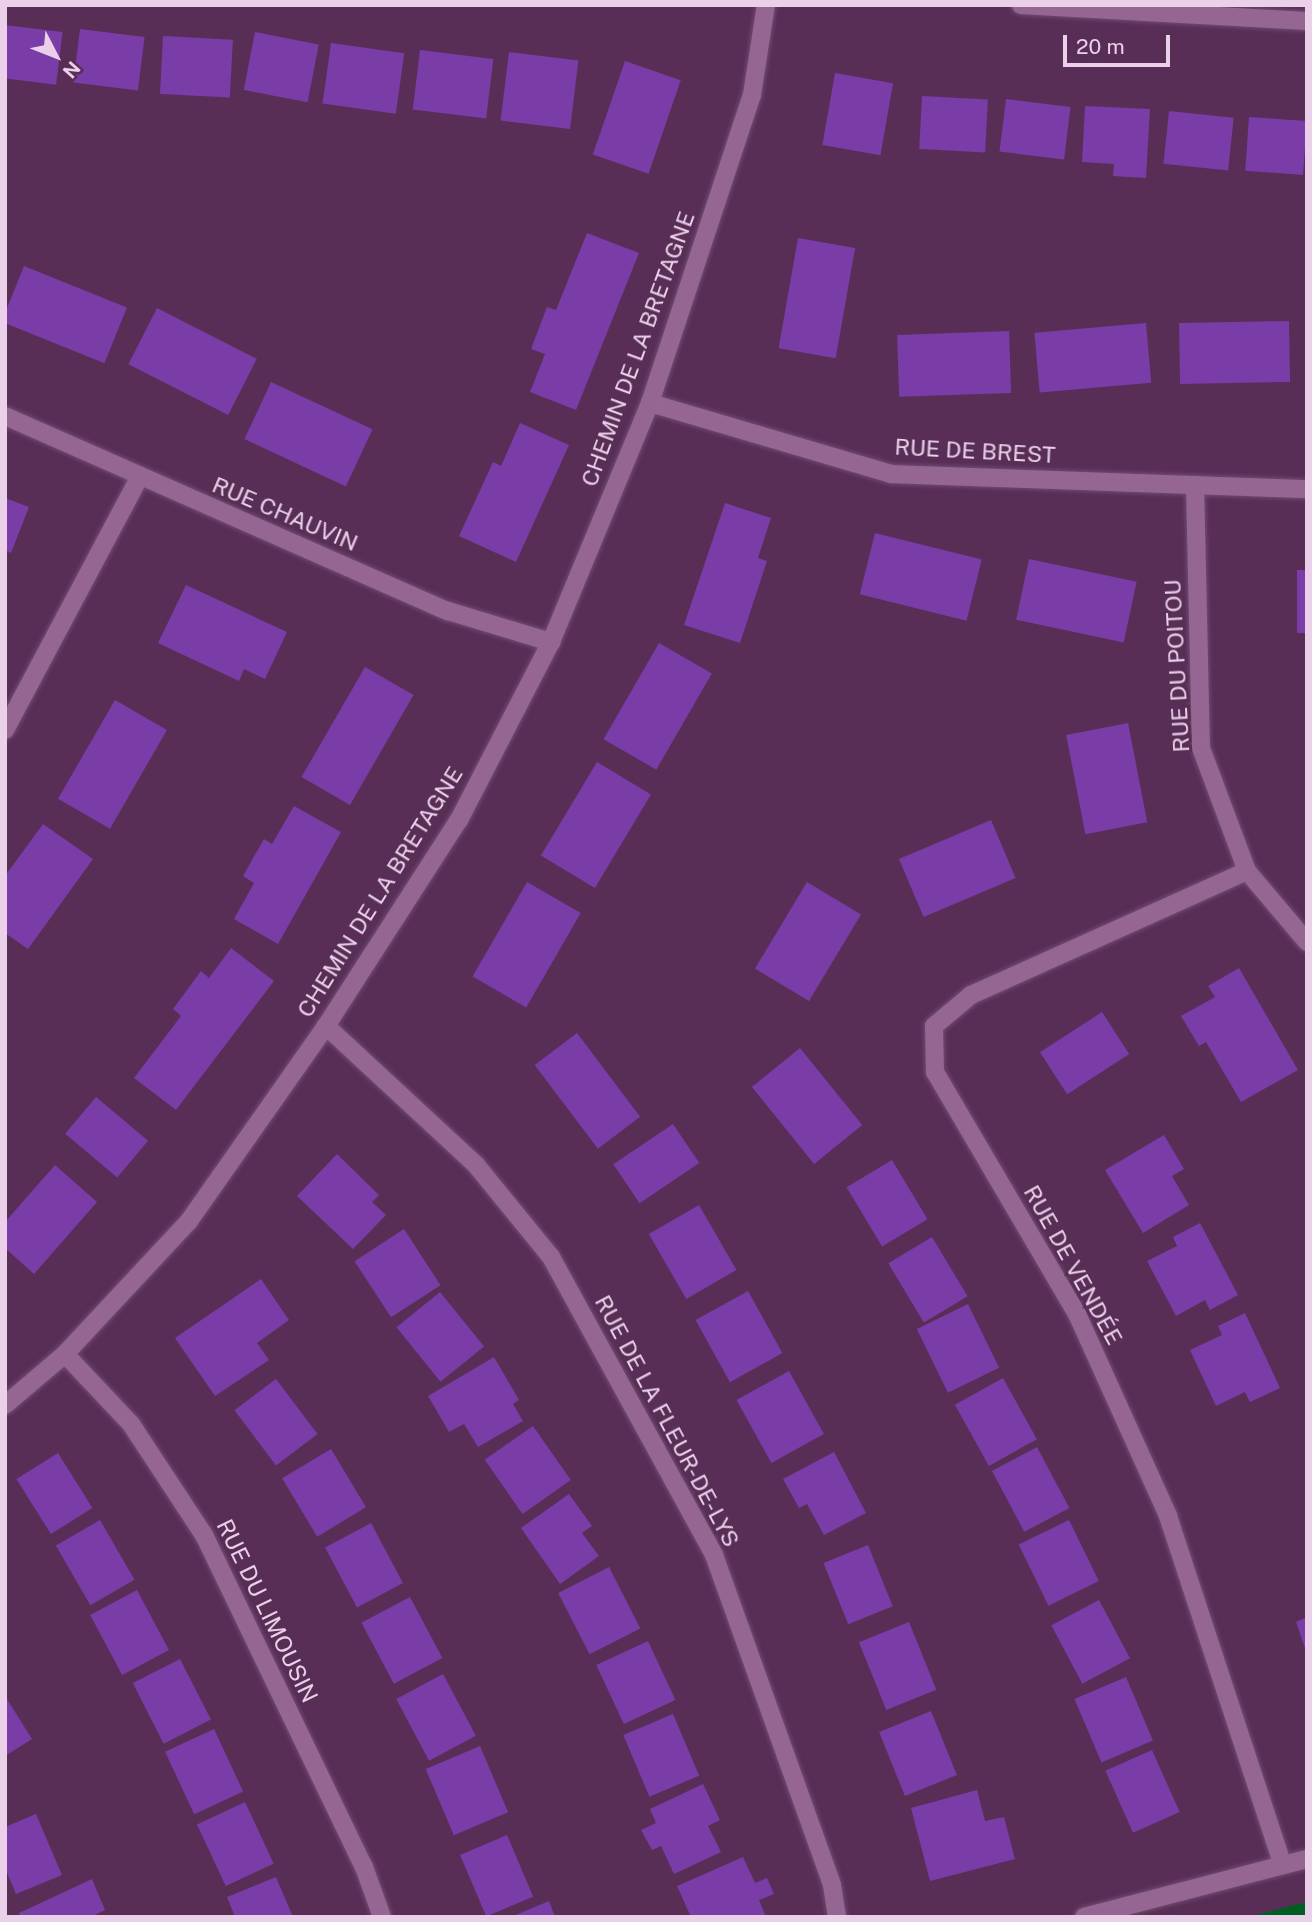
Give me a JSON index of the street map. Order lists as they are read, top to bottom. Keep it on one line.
{"streets":{"street":["CHEMIN DE LA BRETAGNE","RUE DE BREST","RUE CHAUVIN","RUE DU POITOU","RUE DE VENDÉE","RUE DE LA FLEUR-DE-LYS","RUE DU LIMOUSIN"]},"crossings":[["CHEMIN DE LA BRETAGNE","RUE DE BREST"],["CHEMIN DE LA BRETAGNE","RUE CHAUVIN"],["CHEMIN DE LA BRETAGNE","RUE DE LA FLEUR-DE-LYS"],["CHEMIN DE LA BRETAGNE","RUE DU LIMOUSIN"],["RUE DE BREST","RUE DU POITOU"],["RUE DU POITOU","RUE DE VENDÉE"]],"scale_bar":"20 m","north":"bottom right"}
